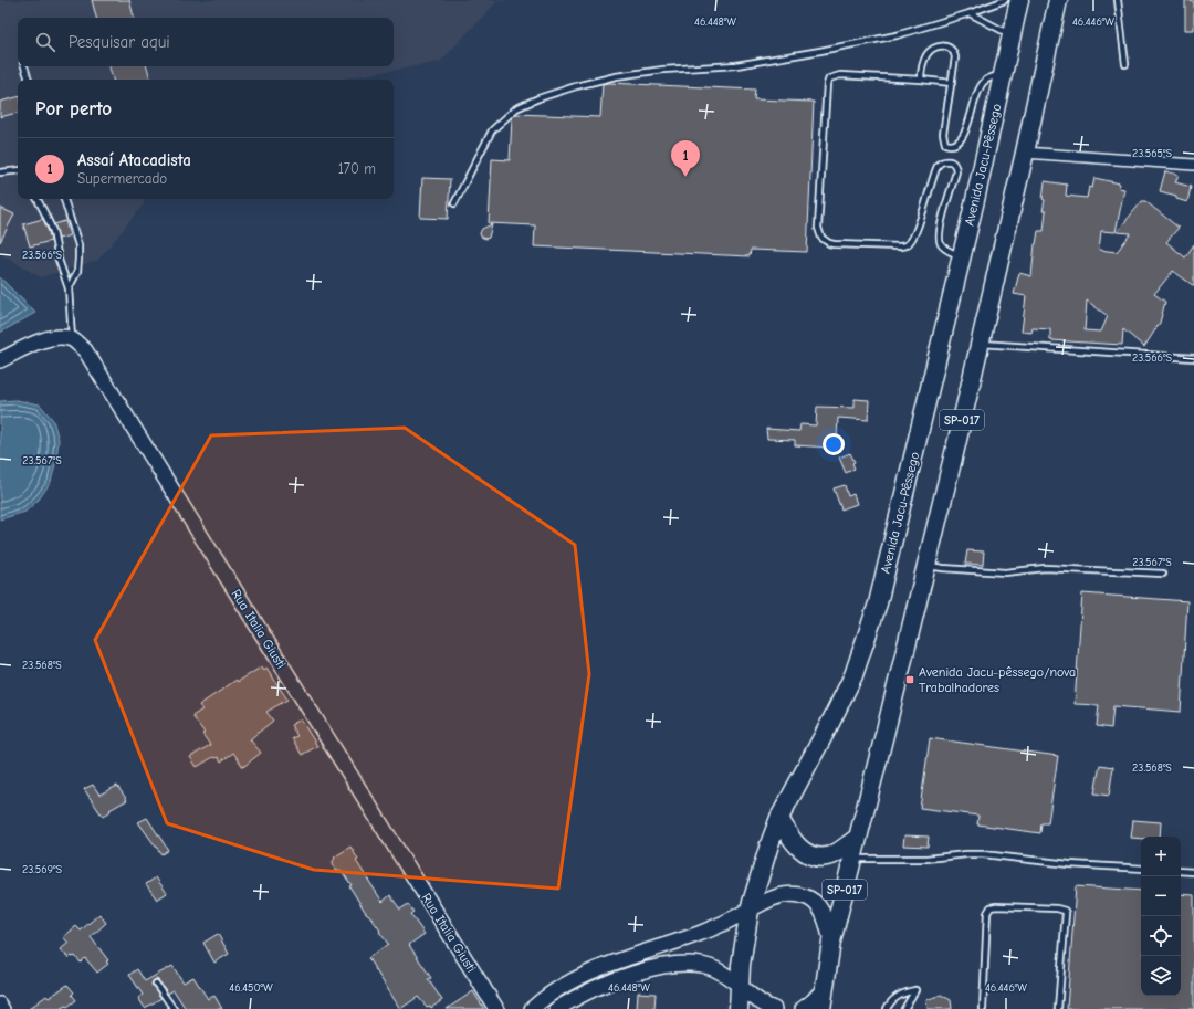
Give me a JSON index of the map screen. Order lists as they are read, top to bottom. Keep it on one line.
{"streets":{"highway":["Avenida Jacu-Pêssego","SP-017"],"street":["Rua Italia Giusti"]},"places":{"transit":["Avenida Jacu-pêssego/nova Trabalhadores"]},"page":{"search":"Pesquisar aqui","heading":"Por perto","list":[{"mark":"1","name":"Assaí Atacadista","note":"Supermercado","value":"170 m"}],"pins":"1","map_buttons":["+","−"]},"coordinates":["46.448°W","46.446°W","23.565°S","23.566°S","23.567°S","23.568°S","23.569°S","46.450°W"]}
